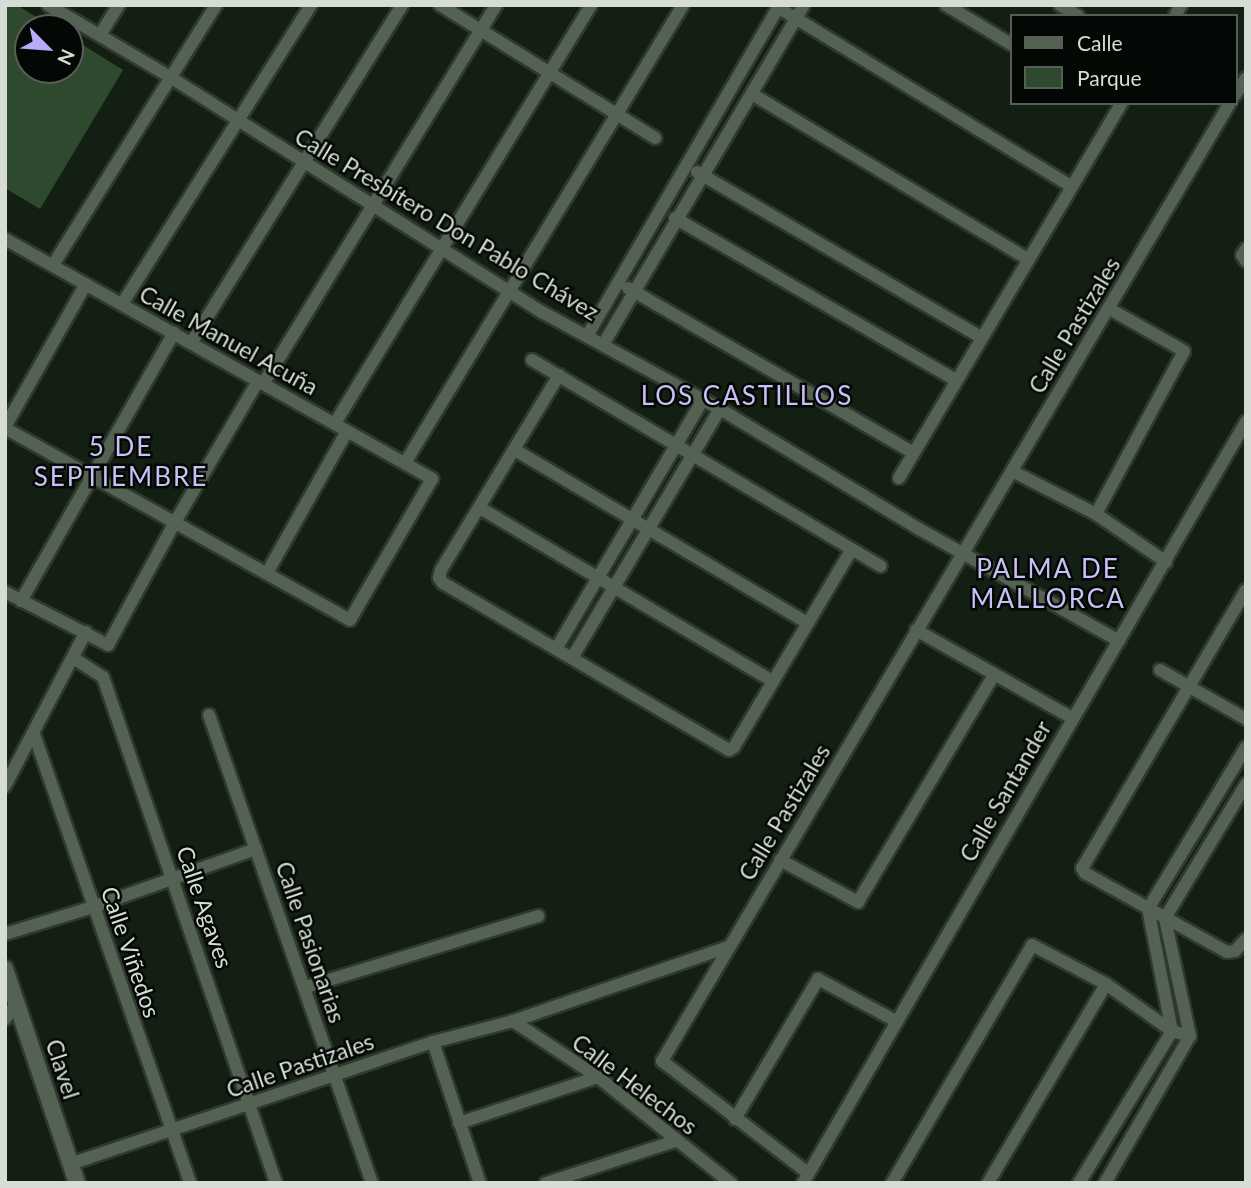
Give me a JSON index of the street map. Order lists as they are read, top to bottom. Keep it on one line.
{"streets":{"street":["Calle Presbítero Don Pablo Chávez","Calle Pastizales","Calle Manuel Acuña","Calle Santander","Calle Agaves","Calle Pasionarias","Calle Viñedos","Clavel","Calle Helechos"]},"crossings":[["Calle Presbítero Don Pablo Chávez","Calle Pastizales"],["Calle Presbítero Don Pablo Chávez","Calle Santander"],["Calle Pastizales","Calle Agaves"],["Calle Pastizales","Calle Pasionarias"],["Calle Pastizales","Calle Viñedos"],["Calle Pastizales","Clavel"],["Calle Pastizales","Calle Helechos"]],"districts":["LOS CASTILLOS","5 DE SEPTIEMBRE","PALMA DE MALLORCA"],"legend":["Calle","Parque"],"north":"bottom right"}
